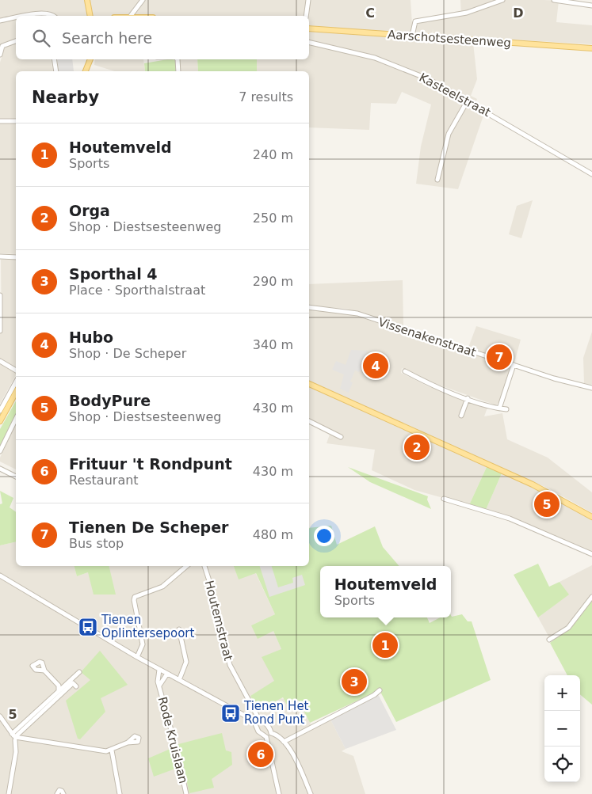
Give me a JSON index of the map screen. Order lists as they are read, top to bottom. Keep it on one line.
{"streets":{"main road":["Aarschotsesteenweg"],"street":["Kasteelstraat","Vissenakenstraat","Houtemstraat","Rode Kruislaan"]},"places":{"bus stop":["Tienen Oplintersepoort","Tienen Het Rond Punt"]},"page":{"search":"Search here","heading":["Nearby","7 results"],"list":[{"mark":"1","name":"Houtemveld","note":"Sports","value":"240 m"},{"mark":"2","name":"Orga","note":"Shop · Diestsesteenweg","value":"250 m"},{"mark":"3","name":"Sporthal 4","note":"Place · Sporthalstraat","value":"290 m"},{"mark":"4","name":"Hubo","note":"Shop · De Scheper","value":"340 m"},{"mark":"5","name":"BodyPure","note":"Shop · Diestsesteenweg","value":"430 m"},{"mark":"6","name":"Frituur 't Rondpunt","note":"Restaurant","value":"430 m"},{"mark":"7","name":"Tienen De Scheper","note":"Bus stop","value":"480 m"}],"pins":["7","4","2","5","1","3","6"],"popup":["Houtemveld","Sports"],"map_buttons":["+","−"]},"grid":{"columns":["C","D"],"rows":["5"]}}
